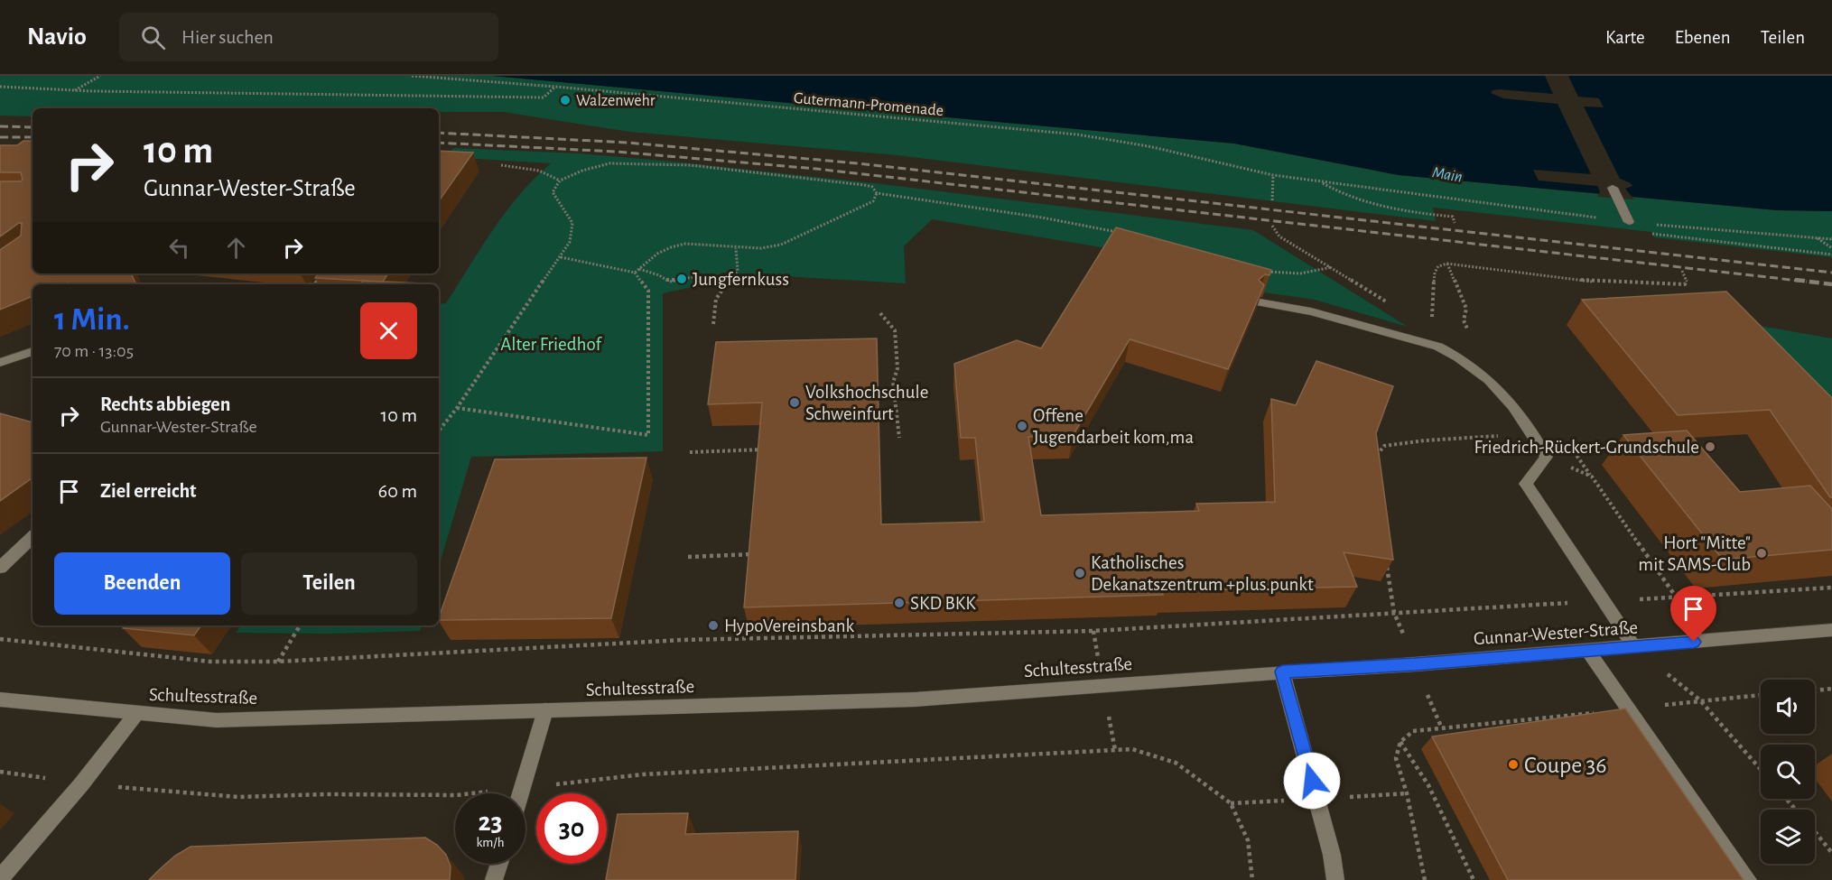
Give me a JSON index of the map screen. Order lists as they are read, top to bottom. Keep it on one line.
{"streets":{"street":["Gunnar-Wester-Straße","Schultesstraße"],"path":["Gutermann-Promenade"]},"crossings":[["Gunnar-Wester-Straße","Schultesstraße"]],"water":["Main"],"parks":["Alter Friedhof"],"places":["Walzenwehr","Jungfernkuss","Volkshochschule Schweinfurt","Offene Jugendarbeit kom,ma","Friedrich-Rückert-Grundschule","Hort \"Mitte\" mit SAMS-Club","Katholisches Dekanatszentrum +plus.punkt","SKD BKK","HypoVereinsbank","Coupe 36"],"page":{"header":"Navio","search":"Hier suchen","nav":["Karte","Ebenen","Teilen"],"turn":["10 m","Gunnar-Wester-Straße"],"heading":["1 Min.","70 m · 13:05"],"list":[{"name":"Rechts abbiegen","note":"Gunnar-Wester-Straße","value":"10 m"},{"name":"Ziel erreicht","value":"60 m"}],"buttons":["Beenden","Teilen"],"speed":"23 km/h","limit":"30"}}
